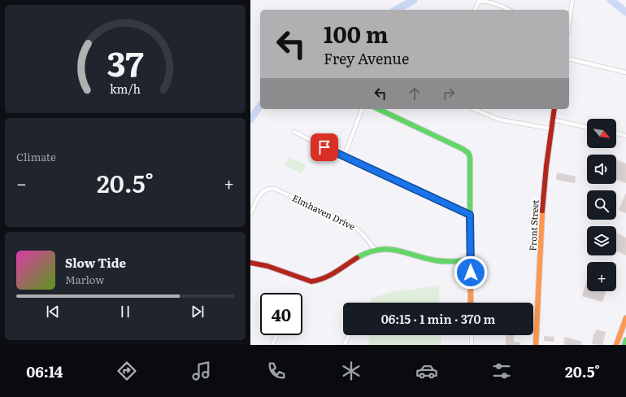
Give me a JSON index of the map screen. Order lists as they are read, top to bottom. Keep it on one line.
{"streets":{"street":["Elmhaven Drive","Front Street"]},"north":"bottom right","page":{"turn":["100 m","Frey Avenue"],"tile":"Climate","map_buttons":"+","heat":["−","20.5°","+"],"song":["Slow Tide","Marlow"],"limit":"40","trip":"06:15 · 1 min · 370 m","tabs":["06:14","20.5°"],"gauge":["37","km/h"]}}
